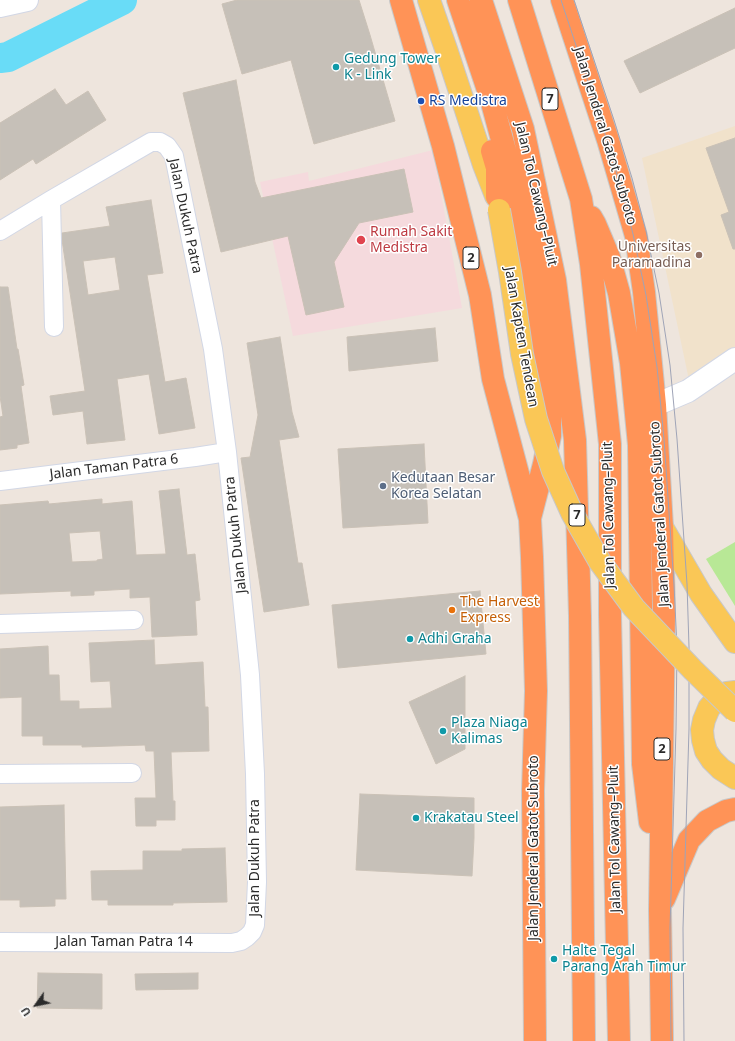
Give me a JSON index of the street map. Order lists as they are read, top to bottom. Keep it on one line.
{"streets":{"highway":["7","Jalan Jenderal Gatot Subroto","Jalan Tol Cawang–Pluit","2"],"main road":["Jalan Kapten Tendean"],"street":["Jalan Dukuh Patra","Jalan Taman Patra 6","Jalan Taman Patra 14"]},"crossings":[["Jalan Dukuh Patra","Jalan Taman Patra 6"],["Jalan Dukuh Patra","Jalan Taman Patra 14"]],"places":["Gedung Tower K - Link","RS Medistra","Rumah Sakit Medistra","Universitas Paramadina","Kedutaan Besar Korea Selatan","The Harvest Express","Adhi Graha","Plaza Niaga Kalimas","Krakatau Steel","Halte Tegal Parang Arah Timur"],"north":"bottom left"}
